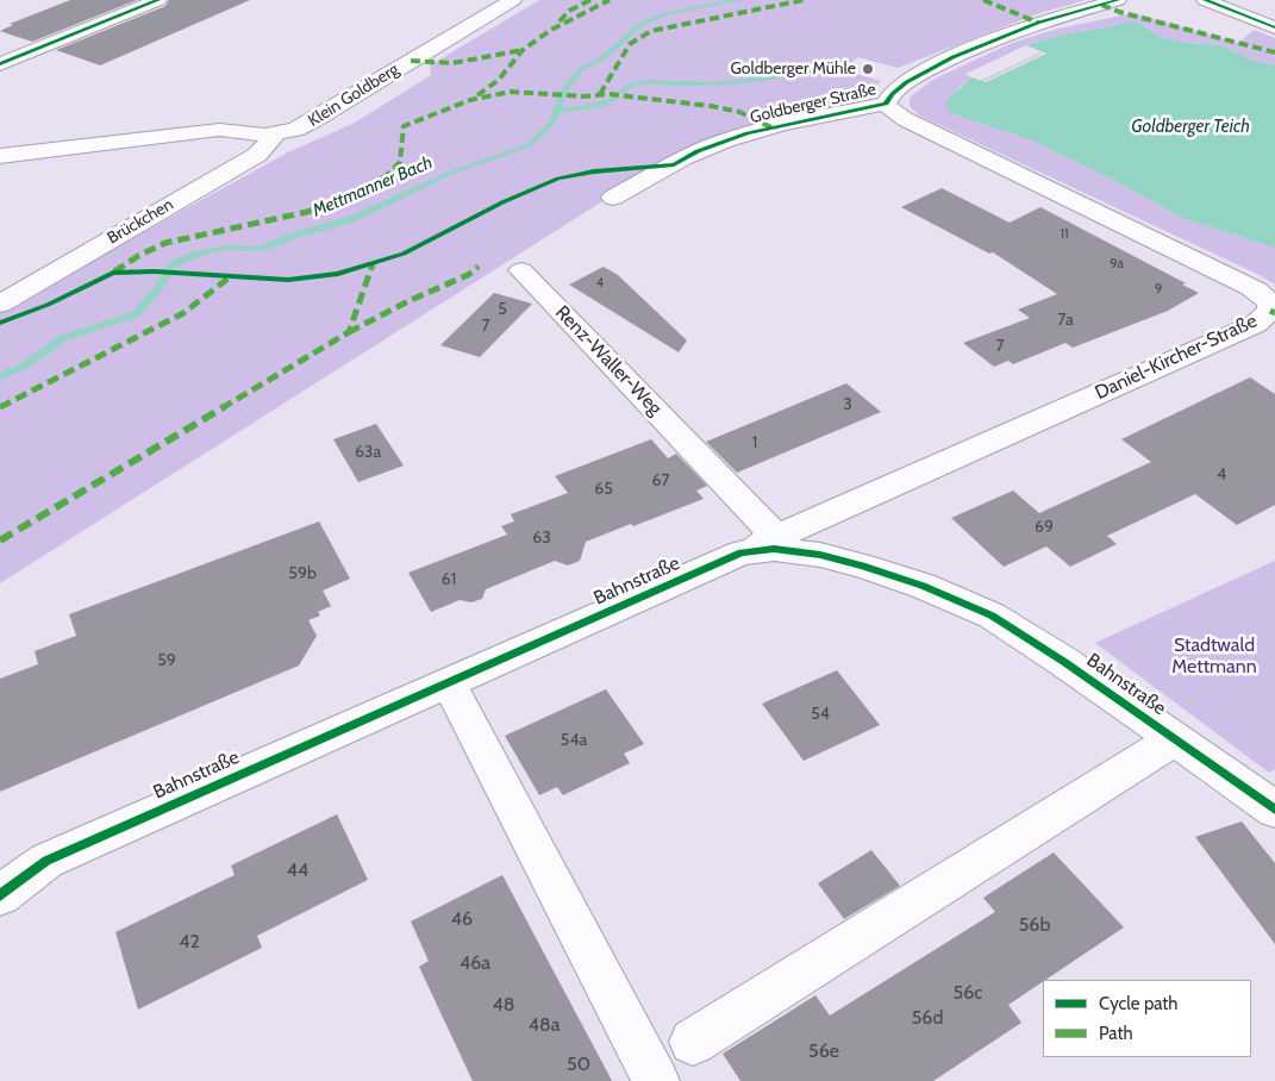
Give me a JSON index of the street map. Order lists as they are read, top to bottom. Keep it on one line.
{"streets":{"street":["Klein Goldberg","Goldberger Straße","Brückchen","Daniel-Kircher-Straße","Renz-Waller-Weg","Bahnstraße"]},"crossings":[["Klein Goldberg","Brückchen"],["Goldberger Straße","Daniel-Kircher-Straße"],["Daniel-Kircher-Straße","Renz-Waller-Weg"],["Daniel-Kircher-Straße","Bahnstraße"]],"water":["Goldberger Teich","Mettmanner Bach"],"parks":["Stadtwald Mettmann"],"places":["Goldberger Mühle"],"house_numbers":["11","9a","4","9","5","7a","7","7","3","1","63a","4","67","65","69","63","59b","61","59","54","54a","44","46","56b","42","46a","56c","48","56d","48a","56e","50"],"legend":["Cycle path","Path"]}
